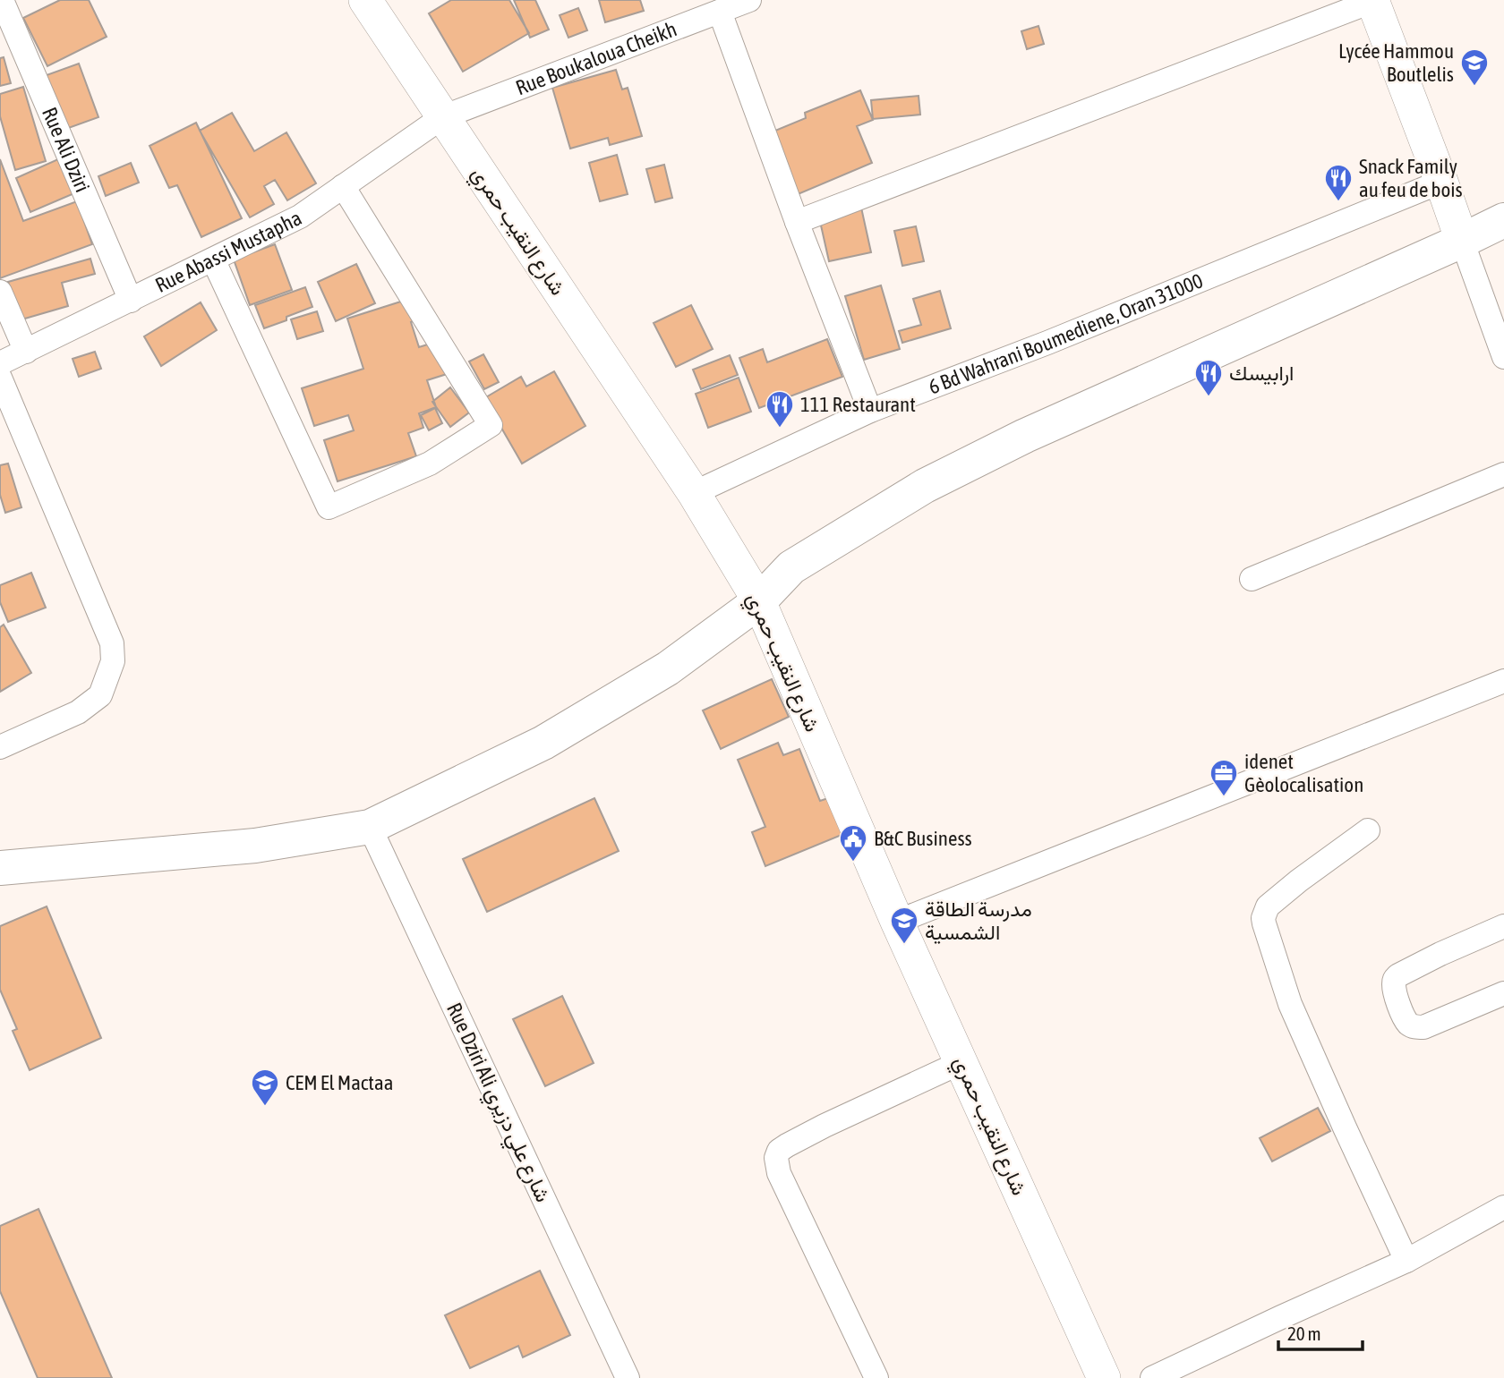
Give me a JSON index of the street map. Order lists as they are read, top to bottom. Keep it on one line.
{"streets":{"main road":["شارع النقيب حمري"],"street":["Rue Boukaloua Cheikh","Rue Ali Dziri","Rue Abassi Mustapha","6 Bd Wahrani Boumediene, Oran 31000","Rue Dziri Ali شارع علي دزيري"]},"crossings":[["Rue Boukaloua Cheikh","شارع النقيب حمري"],["Rue Boukaloua Cheikh","Rue Abassi Mustapha"],["Rue Ali Dziri","Rue Abassi Mustapha"],["شارع النقيب حمري","Rue Abassi Mustapha"],["شارع النقيب حمري","6 Bd Wahrani Boumediene, Oran 31000"]],"places":{"school or university":["Lycée Hammou Boutlelis","مدرسة الطاقة الشمسية","CEM El Mactaa"],"restaurant":["Snack Family au feu de bois","ارابيسك","111 Restaurant"],"office":["idenet Gèolocalisation"],"public building":["B&C Business"]},"scale_bar":"20 m"}
